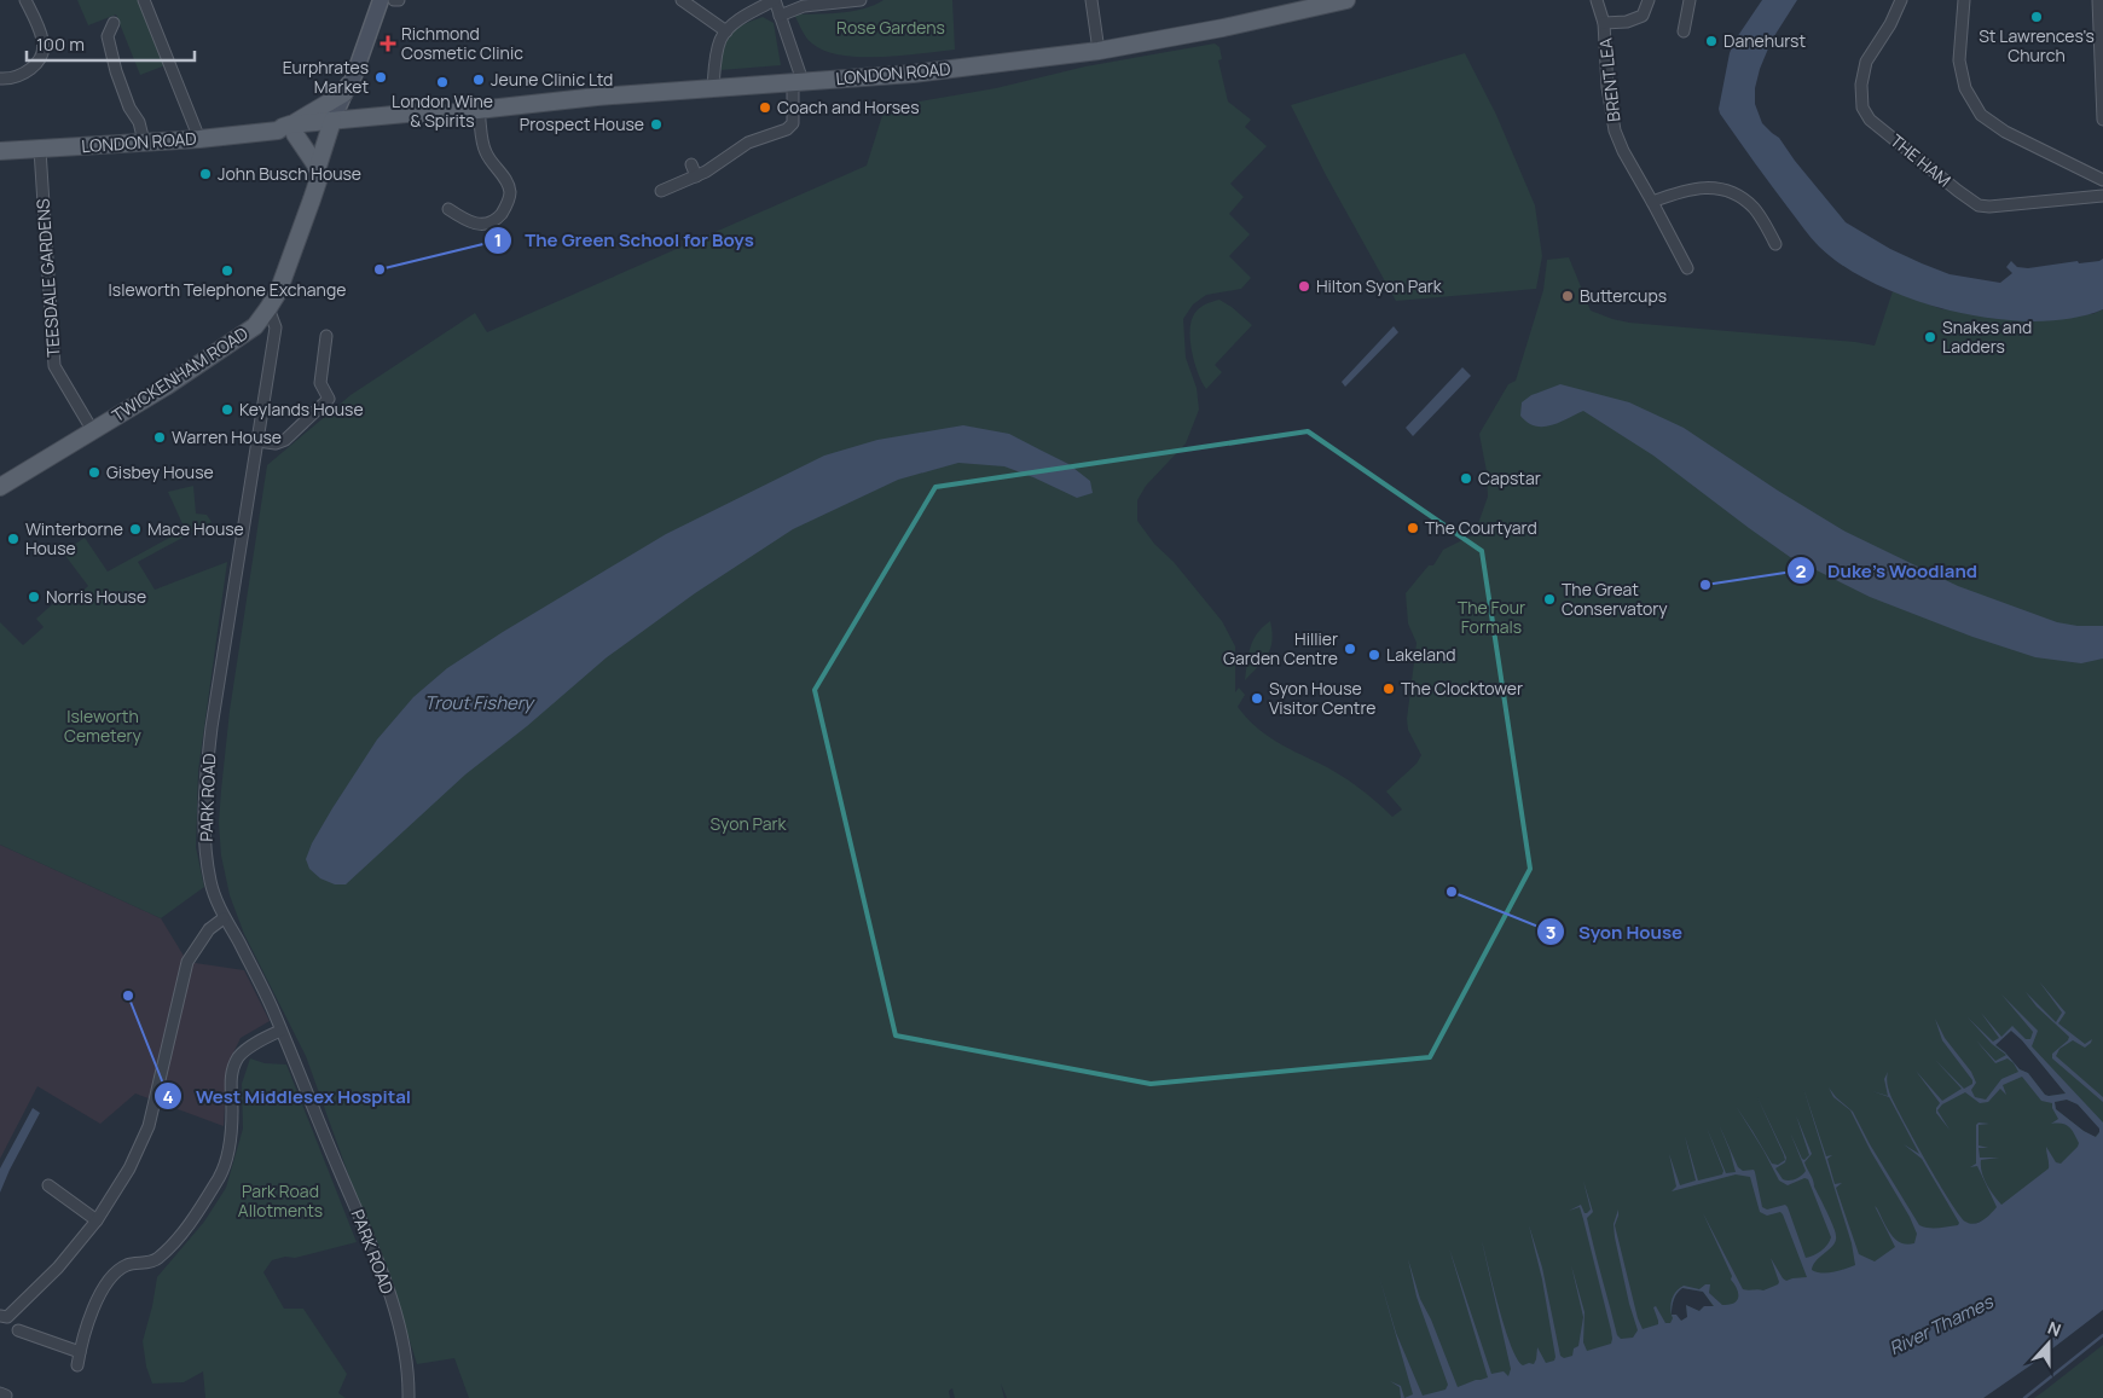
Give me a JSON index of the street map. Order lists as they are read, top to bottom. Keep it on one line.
{"streets":{"main road":["LONDON ROAD","TWICKENHAM ROAD"],"street":["BRENT LEA","THE HAM","TEESDALE GARDENS","PARK ROAD"]},"crossings":[["LONDON ROAD","TEESDALE GARDENS"],["LONDON ROAD","TWICKENHAM ROAD"],["TEESDALE GARDENS","TWICKENHAM ROAD"],["TWICKENHAM ROAD","PARK ROAD"]],"water":["Trout Fishery","River Thames"],"parks":["Rose Gardens","The Four Formals","Isleworth Cemetery","Syon Park","Park Road Allotments"],"places":{"other":["St Lawrences's Church","Danehurst","Eurphrates Market","Jeune Clinic Ltd","London Wine & Spirits","Coach and Horses","Prospect House","John Busch House","The Green School for Boys","Isleworth Telephone Exchange","Hilton Syon Park","Buttercups","Snakes and Ladders","Keylands House","Warren House","Gisbey House","Capstar","The Courtyard","Mace House","Winterborne House","Duke's Woodland","Norris House","The Great Conservatory","Hillier Garden Centre","Lakeland","The Clocktower","Syon House Visitor Centre","Syon House","West Middlesex Hospital"],"health":["Richmond Cosmetic Clinic"]},"scale_bar":"100 m","north":"top"}
